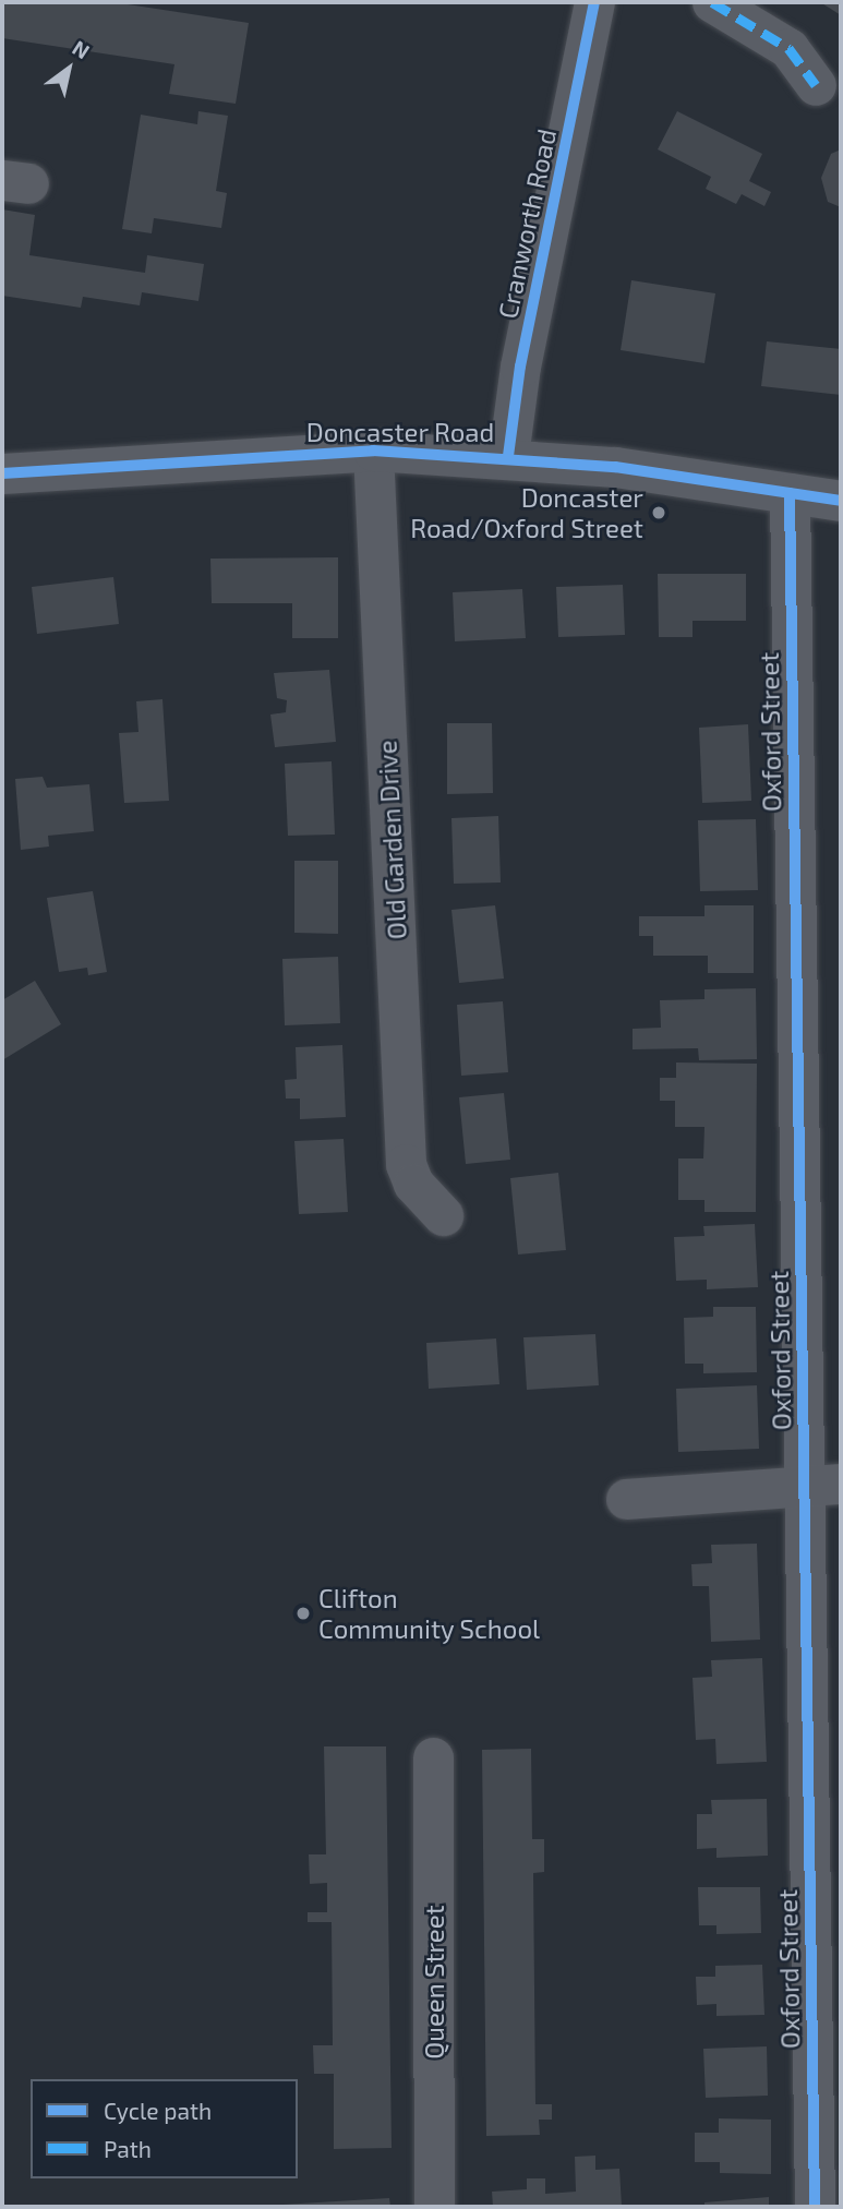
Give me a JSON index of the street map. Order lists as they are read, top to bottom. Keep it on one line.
{"streets":{"street":["Cranworth Road","Doncaster Road","Oxford Street","Old Garden Drive","Queen Street"]},"crossings":[["Cranworth Road","Doncaster Road"],["Doncaster Road","Oxford Street"],["Doncaster Road","Old Garden Drive"]],"places":["Doncaster Road/Oxford Street","Clifton Community School"],"legend":["Cycle path","Path"],"north":"top right"}
